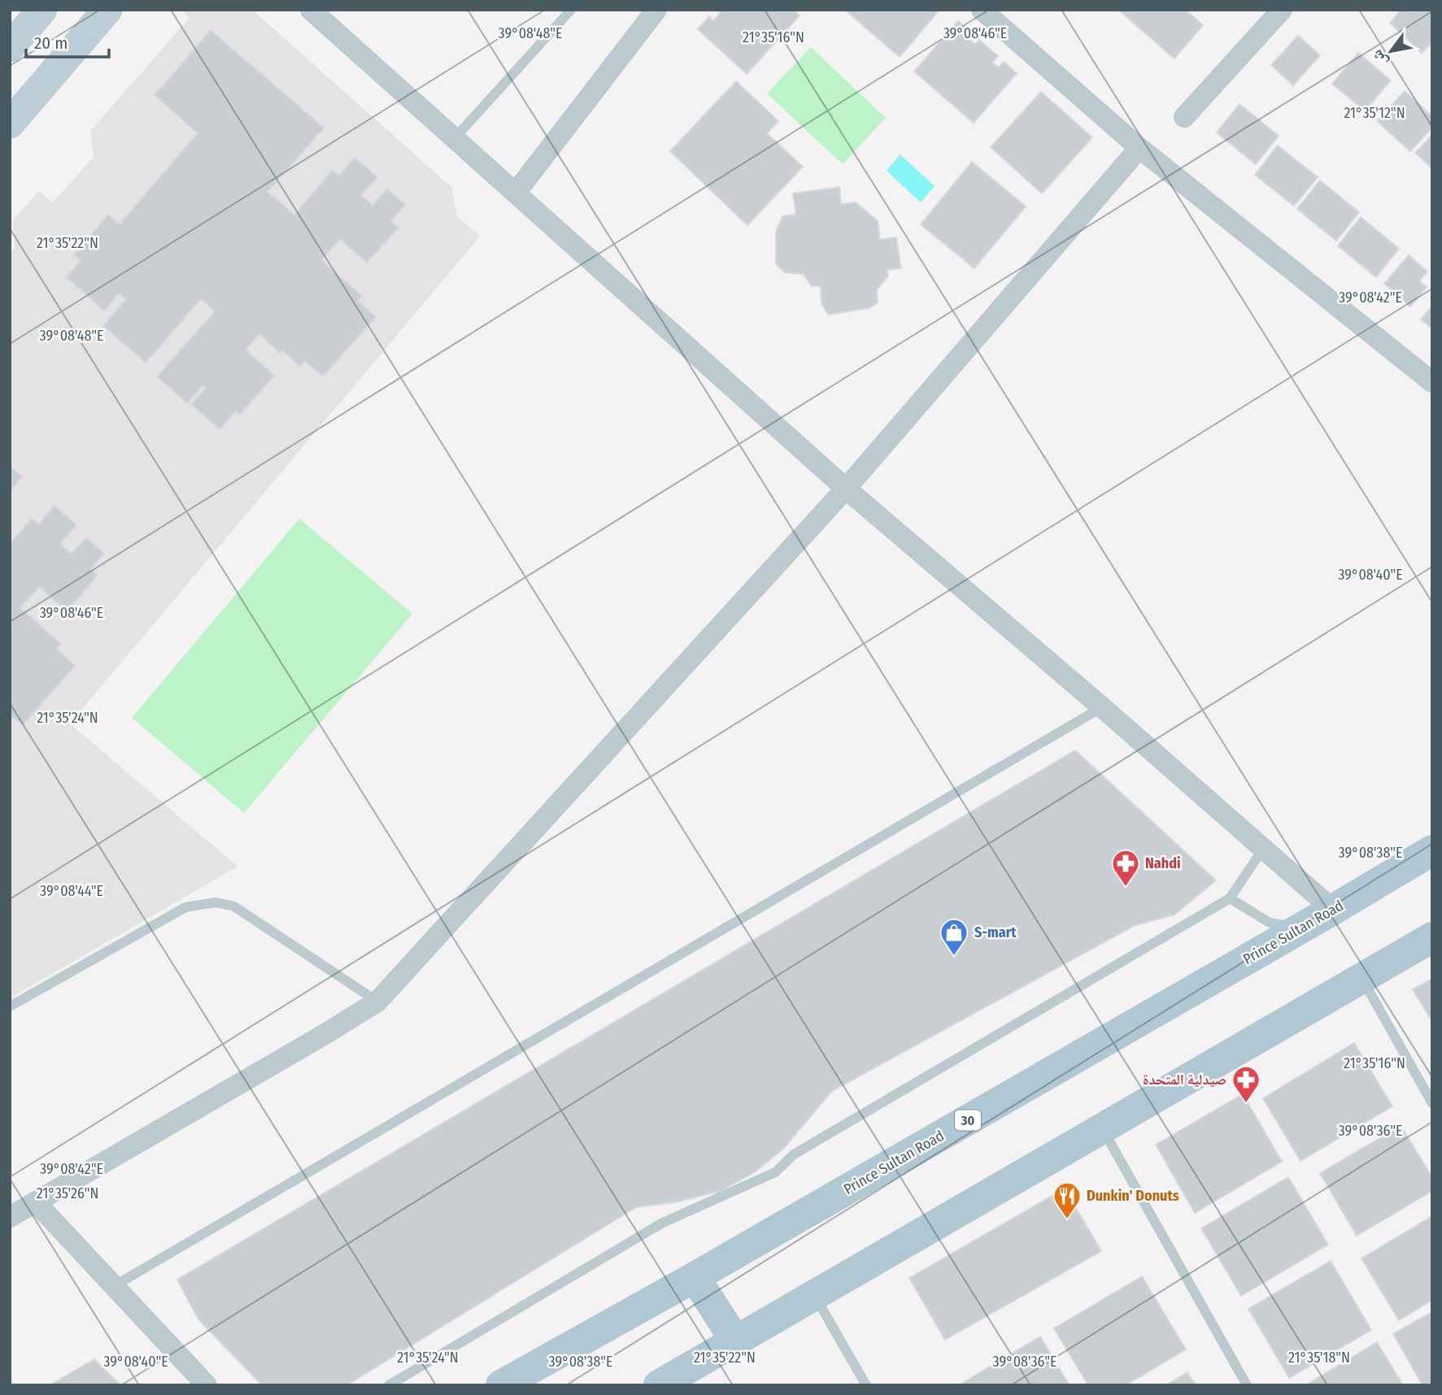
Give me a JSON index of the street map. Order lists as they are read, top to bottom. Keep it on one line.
{"streets":{"main road":["Prince Sultan Road","30"]},"places":{"pharmacy":["Nahdi","صيدلية المتحدة"],"shop":["S-mart"],"restaurant":["Dunkin' Donuts"]},"scale_bar":"20 m","north":"bottom left","coordinates":["39°08'48\"E","39°08'46\"E","21°35'16\"N","21°35'12\"N","21°35'22\"N","39°08'42\"E","39°08'40\"E","21°35'24\"N","39°08'38\"E","39°08'44\"E","39°08'36\"E","21°35'26\"N","21°35'18\"N"]}
